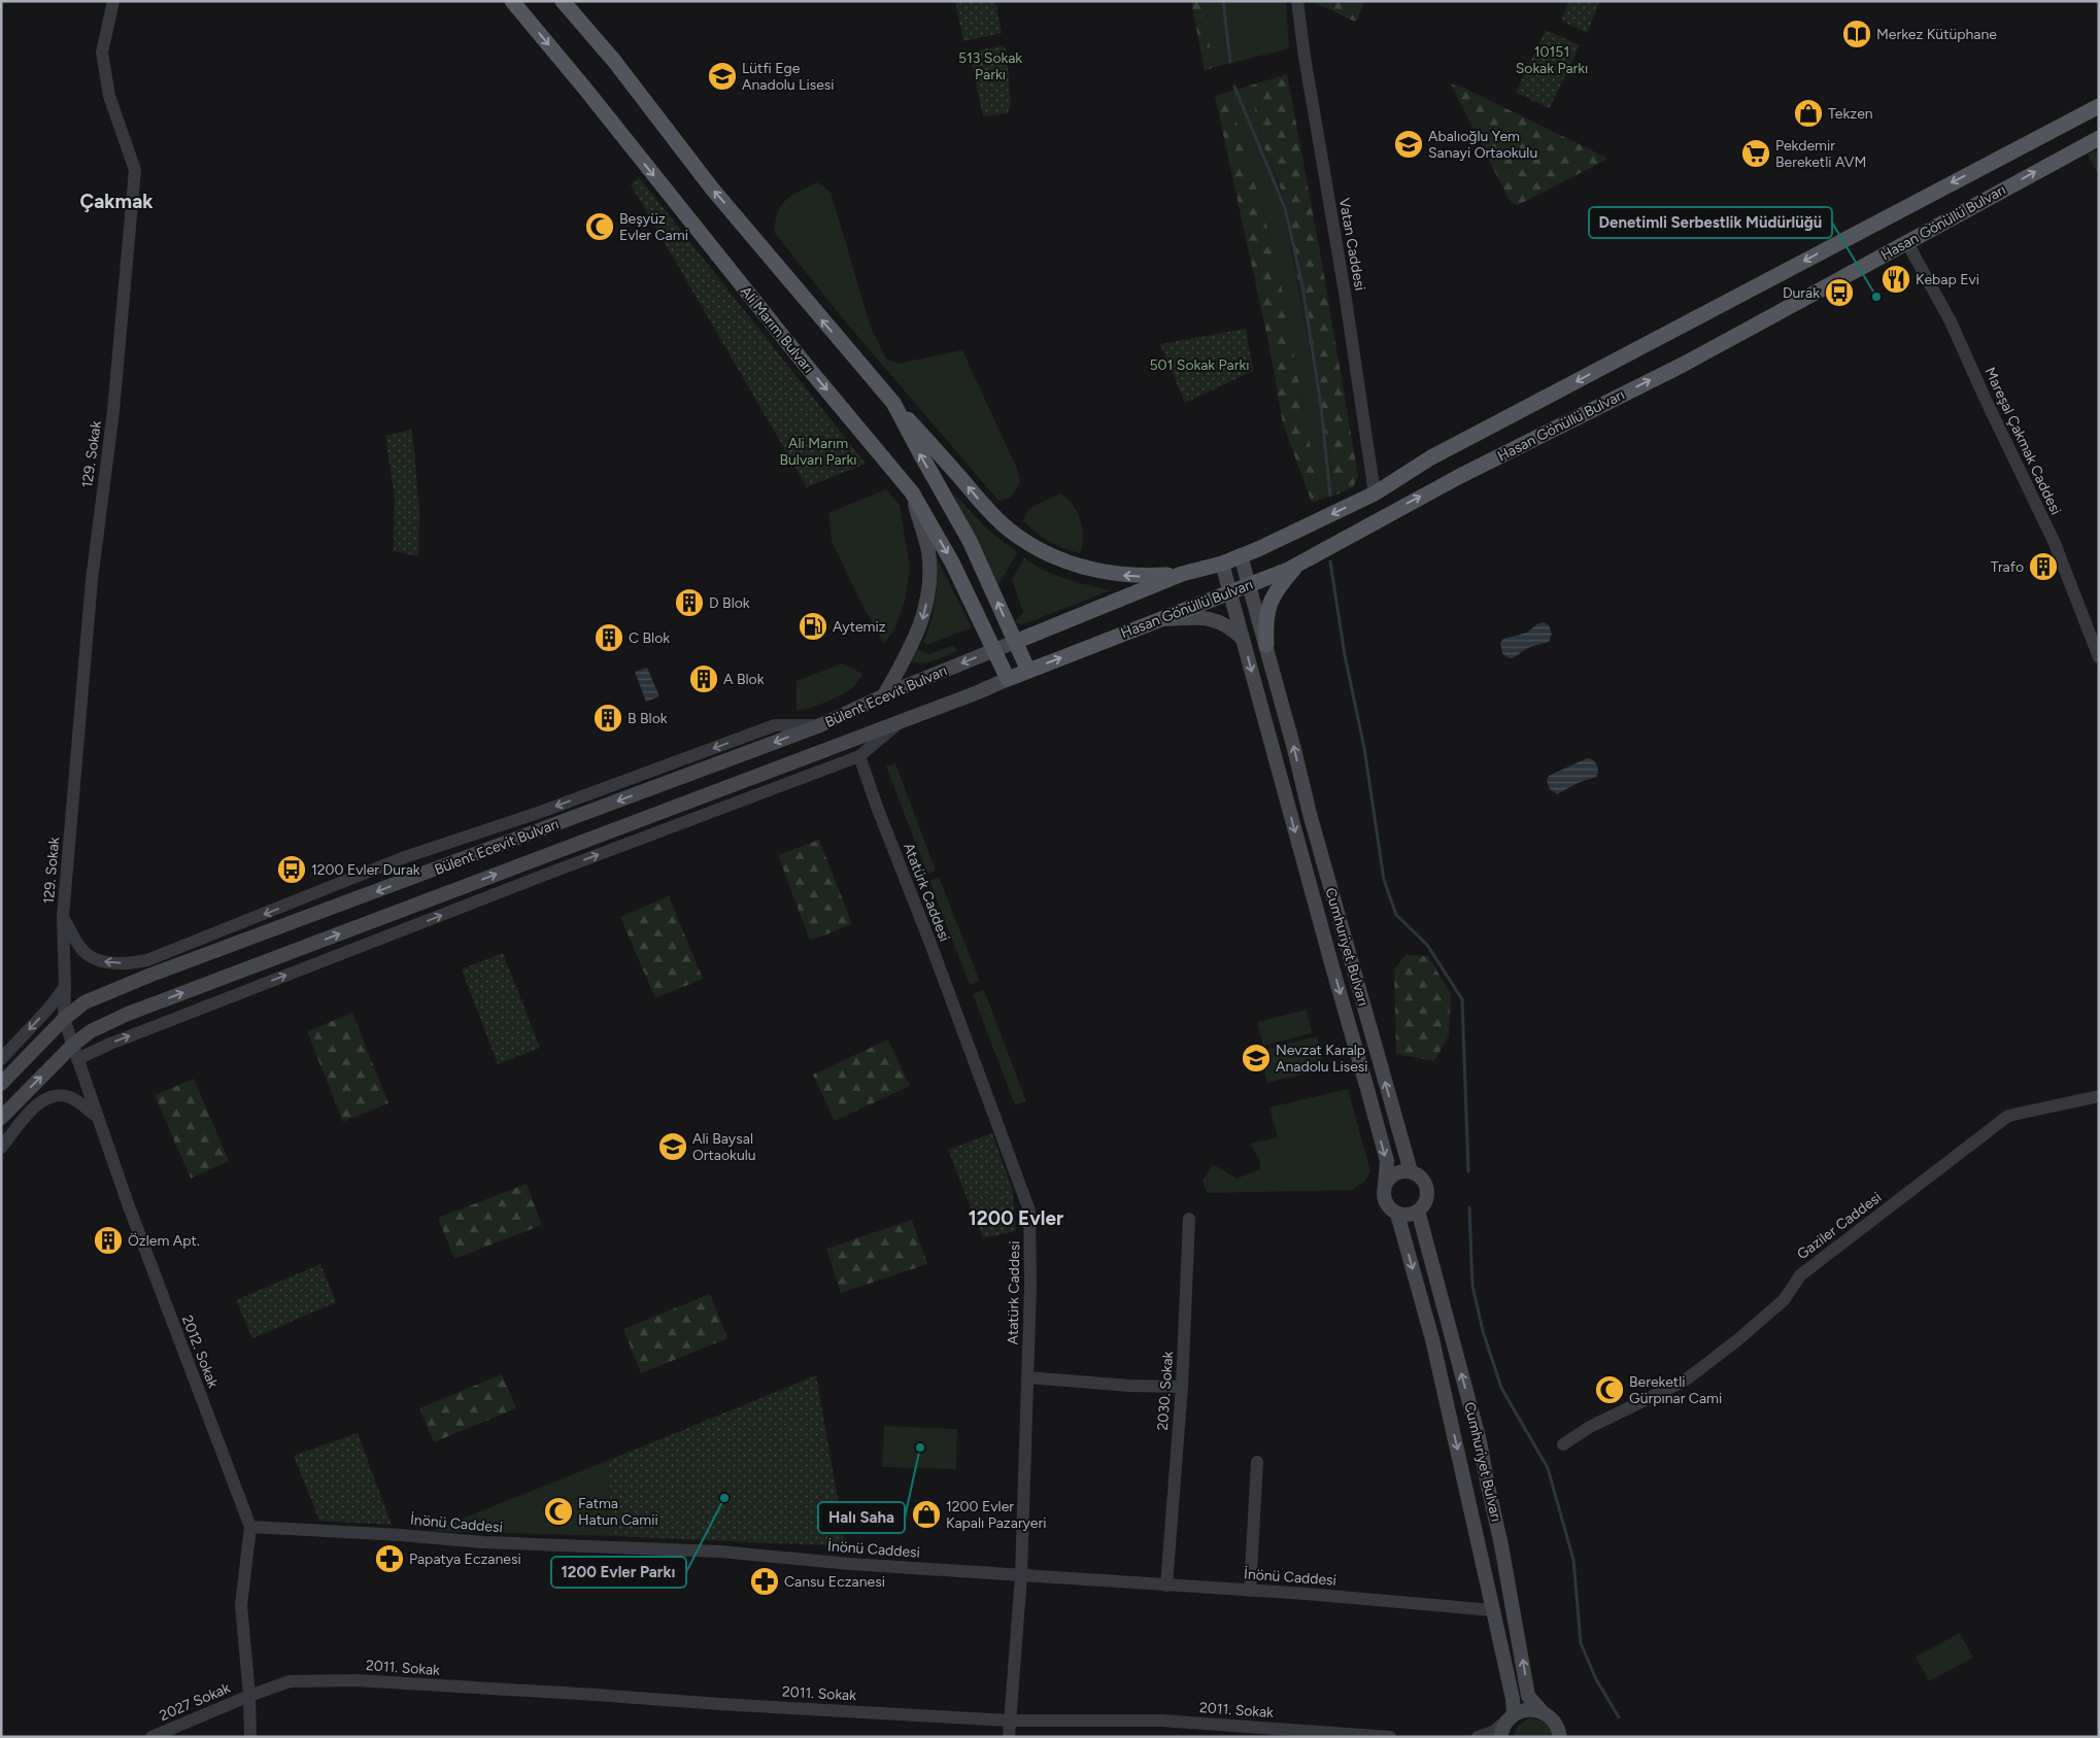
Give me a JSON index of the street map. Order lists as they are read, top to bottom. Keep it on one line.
{"streets":{"main road":["Hasan Gönüllü Bulvarı","Ali Marım Bulvarı","Bülent Ecevit Bulvarı","Cumhuriyet Bulvarı"],"street":["Vatan Caddesi","Mareşal Çakmak Caddesi","129. Sokak","Atatürk Caddesi","Gaziler Caddesi","2012. Sokak","2030. Sokak","İnönü Caddesi","2011. Sokak","2027 Sokak"]},"crossings":[["Hasan Gönüllü Bulvarı","Vatan Caddesi"],["Hasan Gönüllü Bulvarı","Ali Marım Bulvarı"],["Hasan Gönüllü Bulvarı","Mareşal Çakmak Caddesi"],["Hasan Gönüllü Bulvarı","Bülent Ecevit Bulvarı"],["Hasan Gönüllü Bulvarı","Cumhuriyet Bulvarı"],["Ali Marım Bulvarı","Bülent Ecevit Bulvarı"],["129. Sokak","2012. Sokak"],["Bülent Ecevit Bulvarı","2012. Sokak"],["Atatürk Caddesi","İnönü Caddesi"],["Atatürk Caddesi","2011. Sokak"],["2012. Sokak","İnönü Caddesi"],["2012. Sokak","2011. Sokak"],["2012. Sokak","2027 Sokak"],["2030. Sokak","İnönü Caddesi"],["2011. Sokak","2027 Sokak"]],"districts":["Çakmak","1200 Evler"],"parks":["10151 Sokak Parkı","513 Sokak Parkı","501 Sokak Parkı","Ali Marım Bulvarı Parkı"],"places":{"library":["Merkez Kütüphane"],"school or university":["Lütfi Ege Anadolu Lisesi","Abalıoğlu Yem Sanayi Ortaokulu","Nevzat Karalp Anadolu Lisesi","Ali Baysal Ortaokulu"],"shop":["Tekzen","1200 Evler Kapalı Pazaryeri"],"supermarket":["Pekdemir Bereketli AVM"],"mosque":["Beşyüz Evler Cami","Bereketli Gürpınar Cami","Fatma Hatun Camii"],"restaurant":["Kebap Evi"],"bus stop":["Durak","1200 Evler Durak"],"other":["Denetimli Serbestlik Müdürlüğü","Halı Saha","1200 Evler Parkı"],"building":["Trafo","D Blok","C Blok","A Blok","B Blok","Özlem Apt."],"fuel station":["Aytemiz"],"pharmacy":["Papatya Eczanesi","Cansu Eczanesi"]}}
